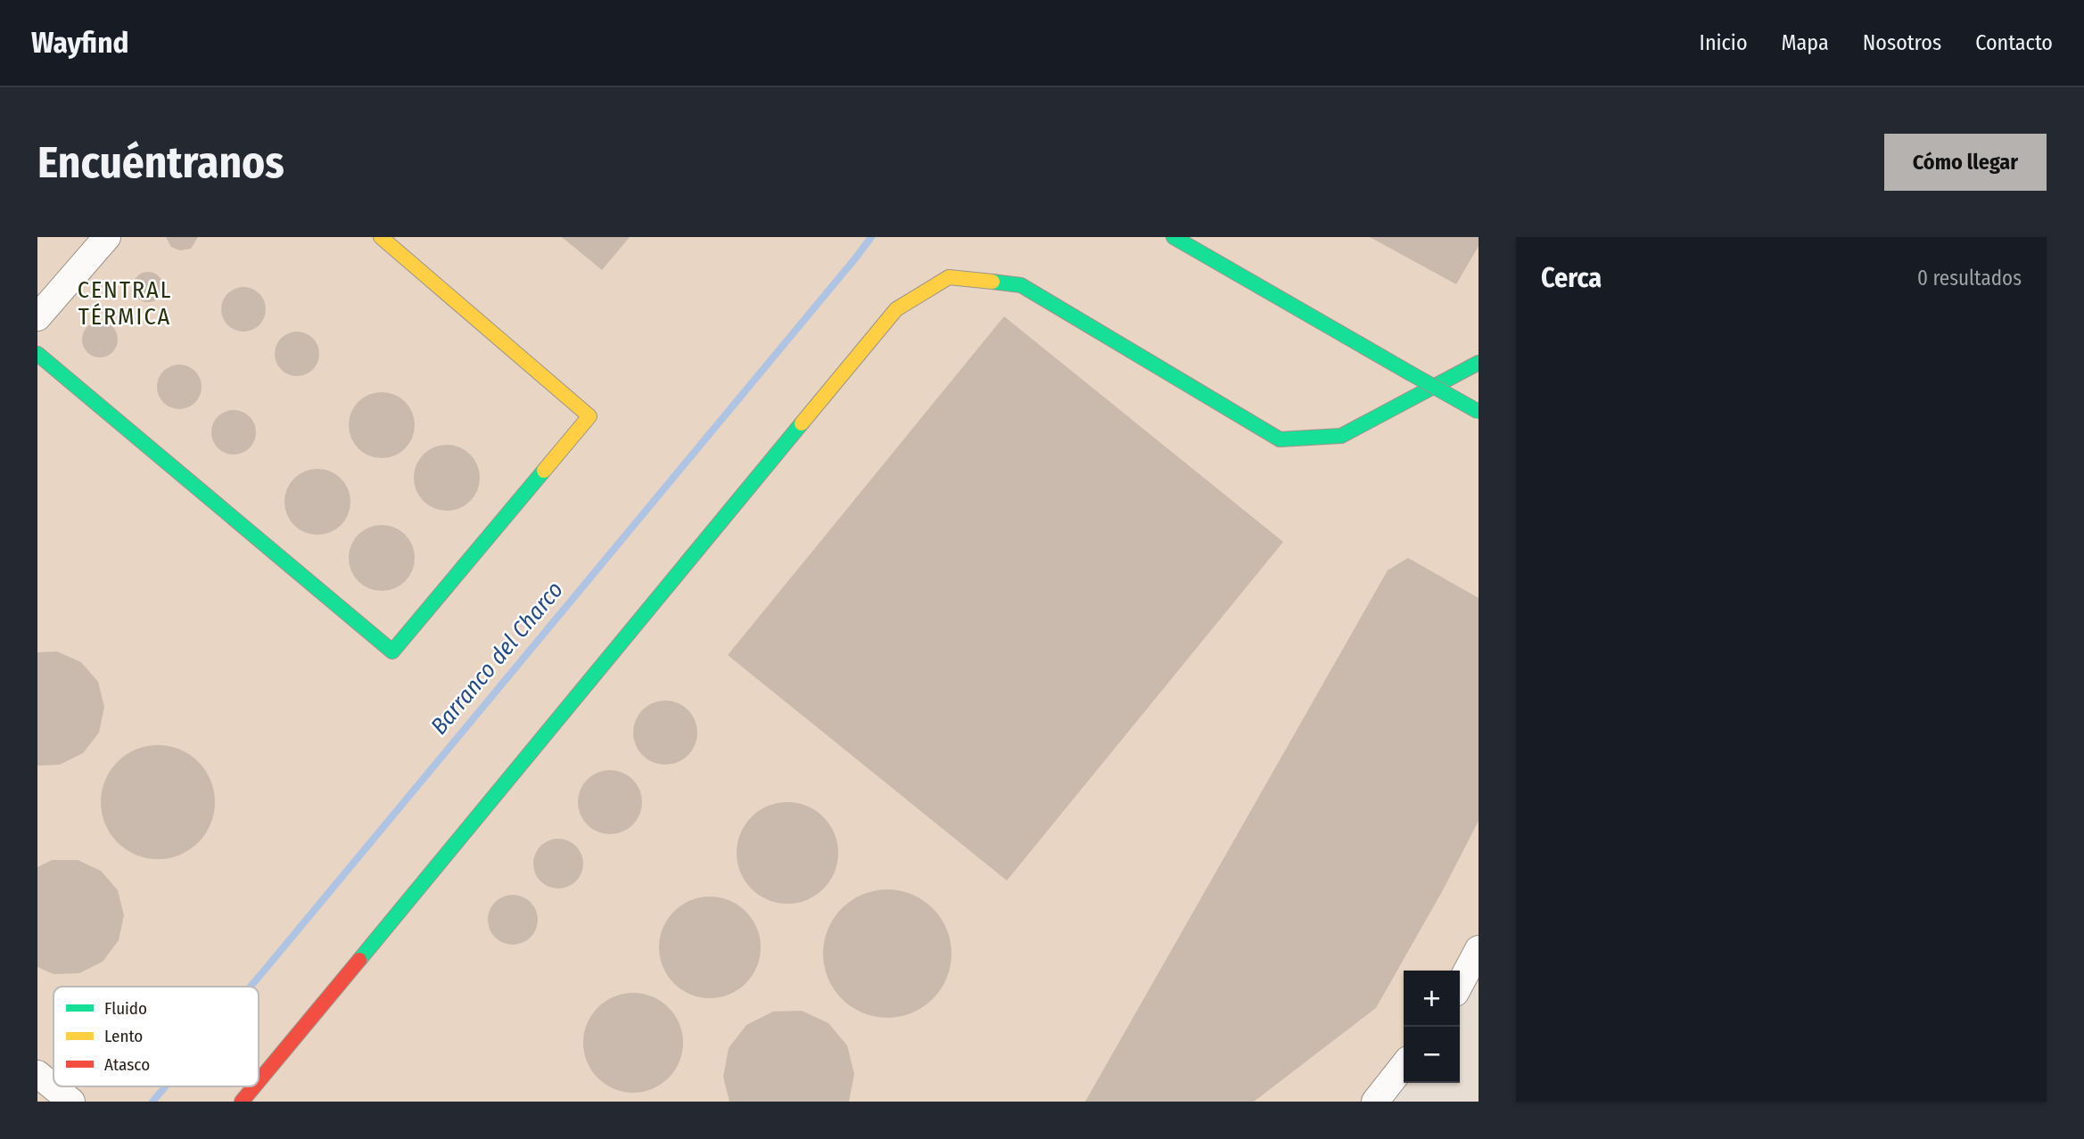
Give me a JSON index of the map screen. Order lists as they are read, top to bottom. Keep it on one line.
{"districts":["CENTRAL TÉRMICA"],"water":["Barranco del Charco"],"legend":["Fluido","Lento","Atasco"],"page":{"header":"Wayfind","nav":["Inicio","Mapa","Nosotros","Contacto"],"buttons":"Cómo llegar","title":"Encuéntranos","heading":["Cerca","0 resultados"],"map_buttons":["+","−"]}}
